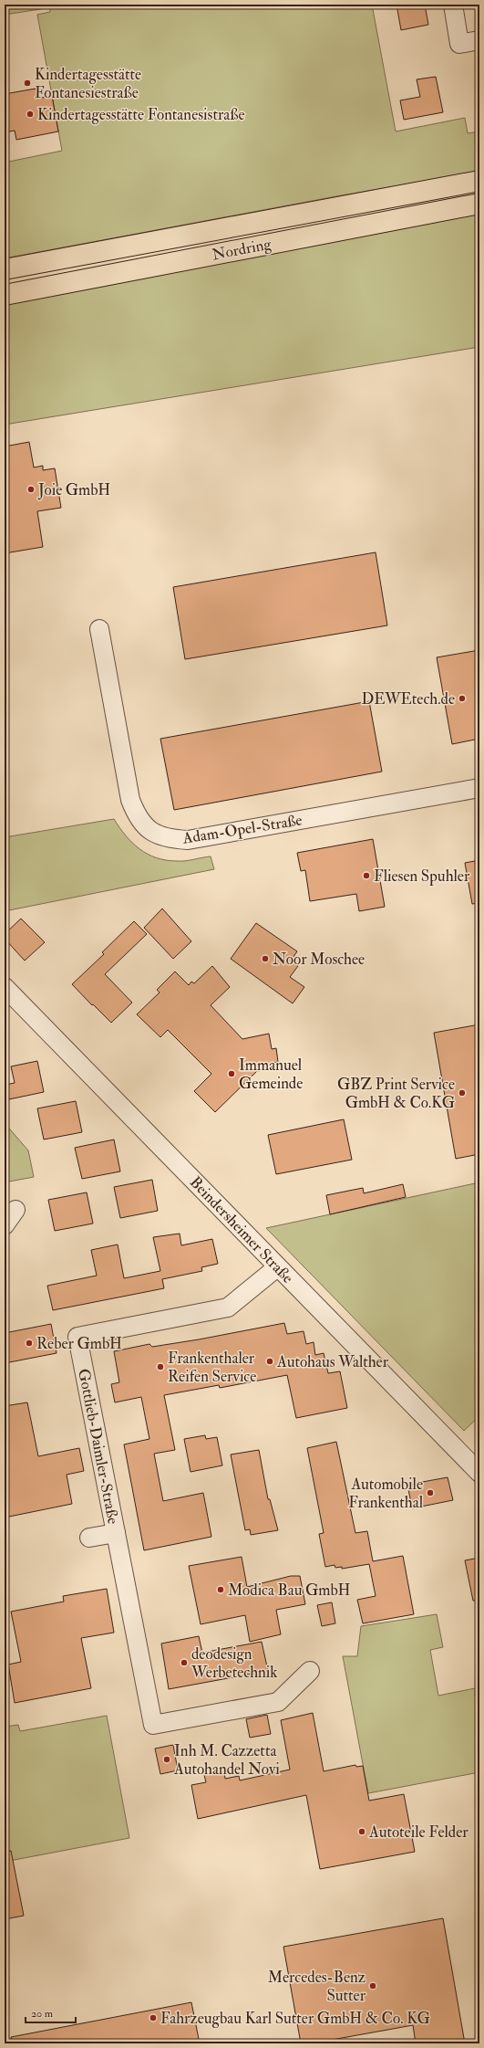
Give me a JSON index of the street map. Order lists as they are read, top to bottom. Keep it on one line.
{"streets":{"main road":["Nordring"],"street":["Adam-Opel-Straße","Beindersheimer Straße","Gottlieb-Daimler-Straße"]},"crossings":[["Beindersheimer Straße","Gottlieb-Daimler-Straße"]],"places":["Kindertagesstätte Fontanesiestraße","Kindertagesstätte Fontanesistraße","Joie GmbH","DEWEtech.de","Fliesen Spuhler","Noor Moschee","Immanuel Gemeinde","GBZ Print Service GmbH & Co.KG","Reber GmbH","Autohaus Walther","Frankenthaler Reifen Service","Automobile Frankenthal","Modica Bau GmbH","deodesign Werbetechnik","Inh M. Cazzetta Autohandel Novi","Autoteile Felder","Mercedes-Benz Sutter","Fahrzeugbau Karl Sutter GmbH & Co. KG"],"scale_bar":"20 m"}
